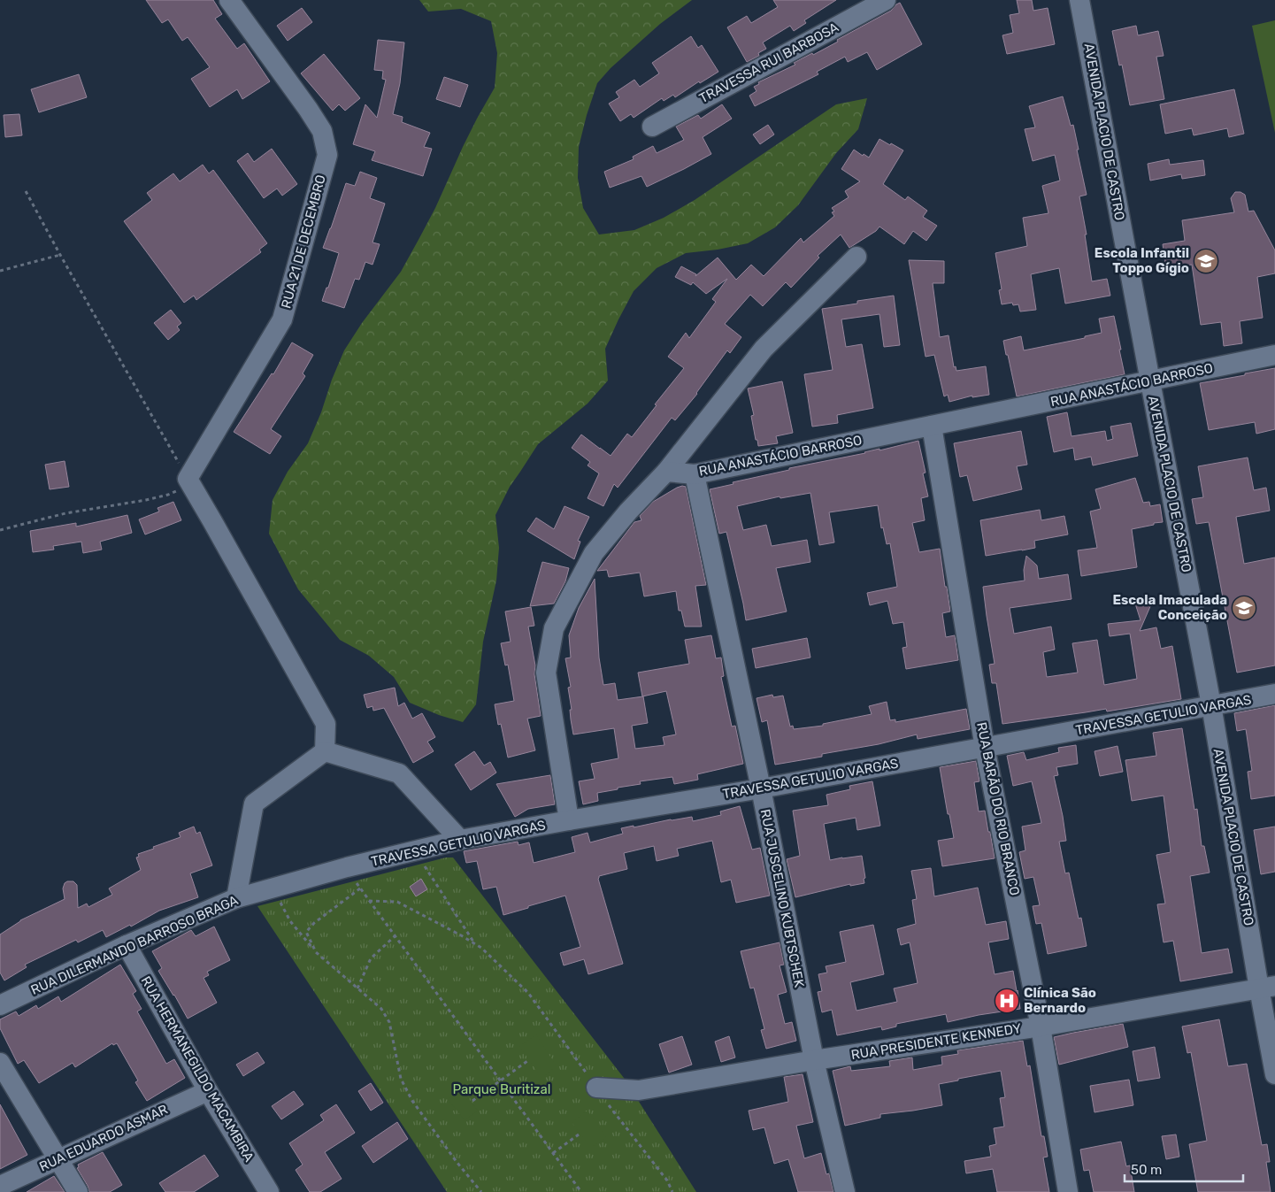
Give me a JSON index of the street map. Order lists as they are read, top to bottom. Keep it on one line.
{"streets":{"street":["TRAVESSA RUI BARBOSA","AVENIDA PLACIO DE CASTRO","RUA 21 DE DECEMBRO","RUA ANASTÁCIO BARROSO","TRAVESSA GETULIO VARGAS","RUA BARÃO DO RIO BRANCO","RUA JUSCELINO KUBTSCHEK","RUA DILERMANDO BARROSO BRAGA","RUA PRESIDENTE KENNEDY","RUA HERMANEGILDO MACAMBIRA","RUA EDUARDO ASMAR"]},"crossings":[["AVENIDA PLACIO DE CASTRO","RUA ANASTÁCIO BARROSO"],["AVENIDA PLACIO DE CASTRO","TRAVESSA GETULIO VARGAS"],["AVENIDA PLACIO DE CASTRO","RUA PRESIDENTE KENNEDY"],["RUA ANASTÁCIO BARROSO","RUA BARÃO DO RIO BRANCO"],["RUA ANASTÁCIO BARROSO","RUA JUSCELINO KUBTSCHEK"],["TRAVESSA GETULIO VARGAS","RUA BARÃO DO RIO BRANCO"],["TRAVESSA GETULIO VARGAS","RUA JUSCELINO KUBTSCHEK"],["TRAVESSA GETULIO VARGAS","RUA DILERMANDO BARROSO BRAGA"],["RUA BARÃO DO RIO BRANCO","RUA PRESIDENTE KENNEDY"],["RUA JUSCELINO KUBTSCHEK","RUA PRESIDENTE KENNEDY"],["RUA DILERMANDO BARROSO BRAGA","RUA HERMANEGILDO MACAMBIRA"],["RUA HERMANEGILDO MACAMBIRA","RUA EDUARDO ASMAR"]],"parks":["Parque Buritizal"],"places":{"school or university":["Escola Infantil Toppo Gígio","Escola Imaculada Conceição"],"hospital":["Clínica São Bernardo"]},"scale_bar":"50 m"}
